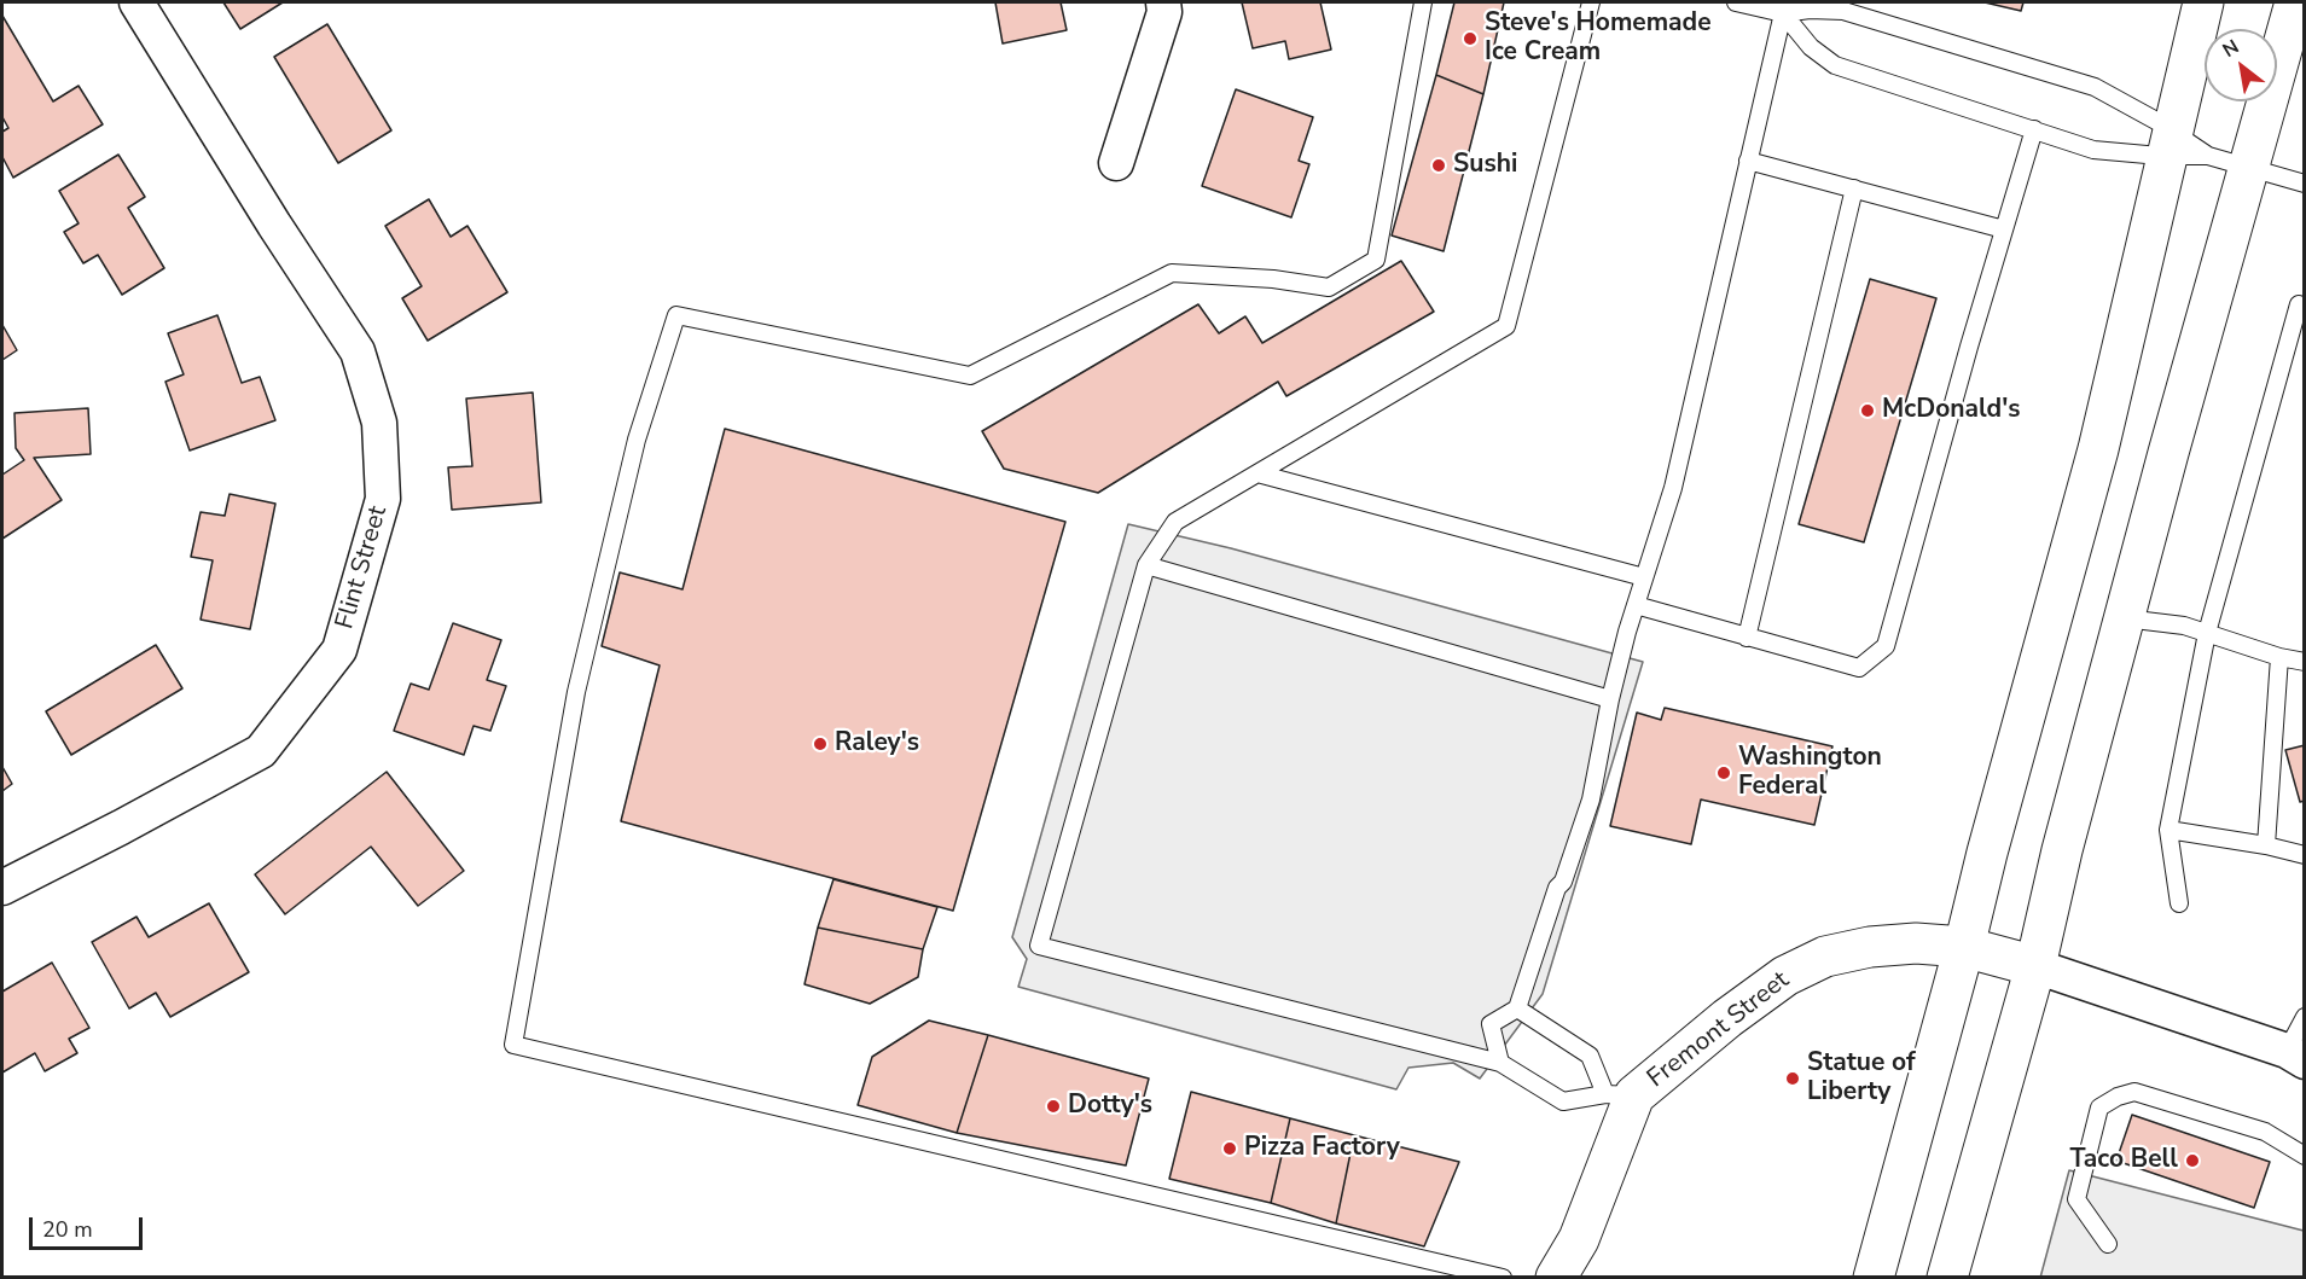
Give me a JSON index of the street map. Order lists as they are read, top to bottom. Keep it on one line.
{"streets":{"main road":["Fremont Street"],"street":["Flint Street"]},"places":["Steve's Homemade Ice Cream","Sushi","McDonald's","Raley's","Washington Federal","Statue of Liberty","Dotty's","Pizza Factory","Taco Bell"],"scale_bar":"20 m","north":"top left"}
